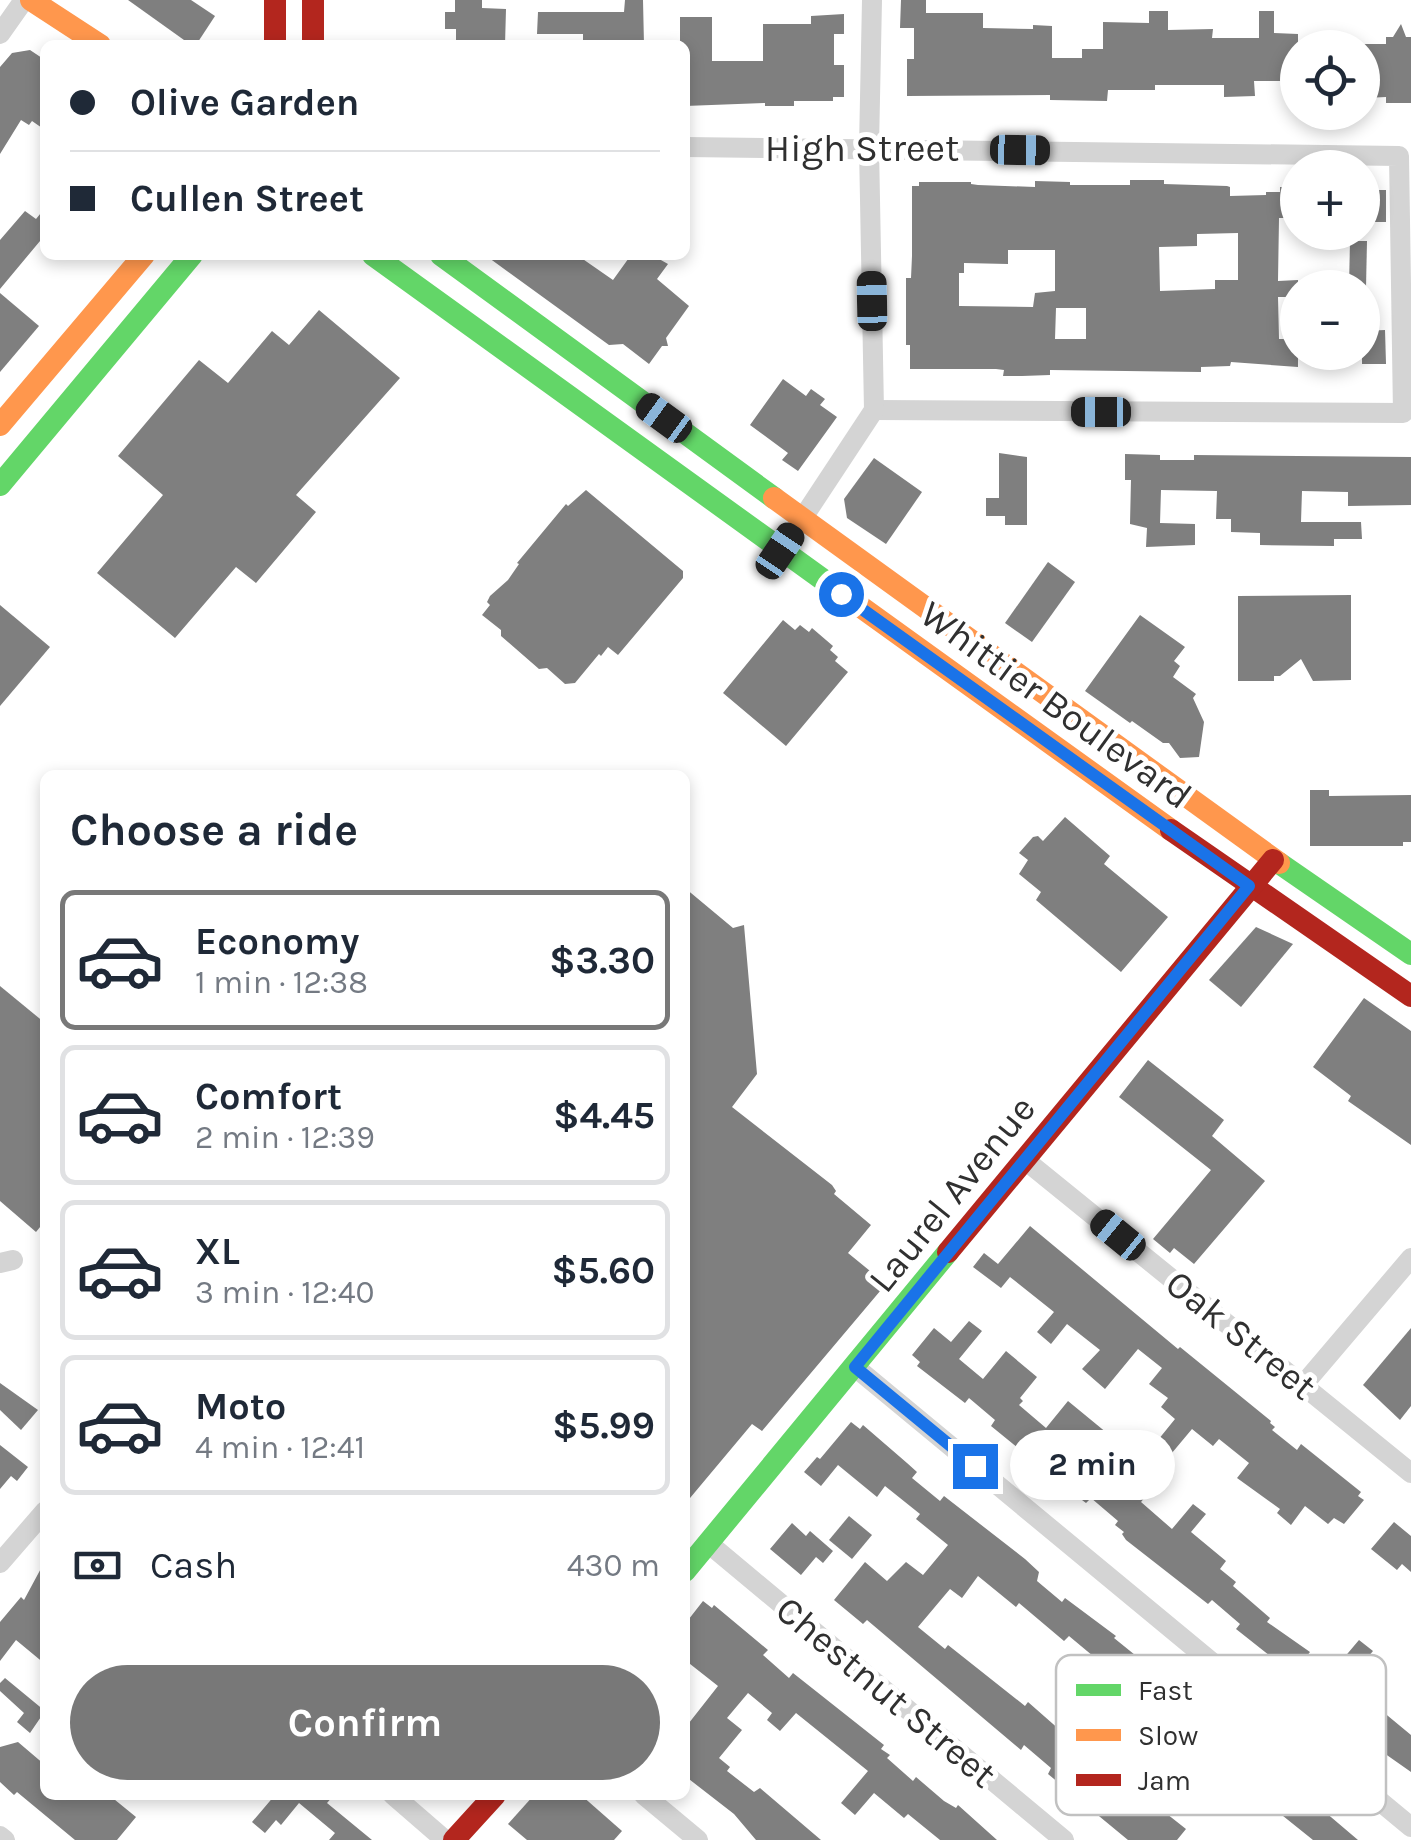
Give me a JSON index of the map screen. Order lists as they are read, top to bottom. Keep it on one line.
{"streets":{"main road":["Whittier Boulevard","Laurel Avenue"],"street":["High Street","Oak Street","Chestnut Street"]},"crossings":[["Whittier Boulevard","Laurel Avenue"],["Laurel Avenue","Oak Street"],["Laurel Avenue","Chestnut Street"]],"legend":["Fast","Slow","Jam"],"page":{"map_buttons":["+","−"],"banner":["Olive Garden","Cullen Street"],"heading":"Choose a ride","list":[{"name":"Economy","note":"1 min · 12:38","value":"$3.30"},{"name":"Comfort","note":"2 min · 12:39","value":"$4.45"},{"name":"XL","note":"3 min · 12:40","value":"$5.60"},{"name":"Moto","note":"4 min · 12:41","value":"$5.99"}],"bubble":"2 min","pay":["Cash","430 m"],"buttons":"Confirm"}}
